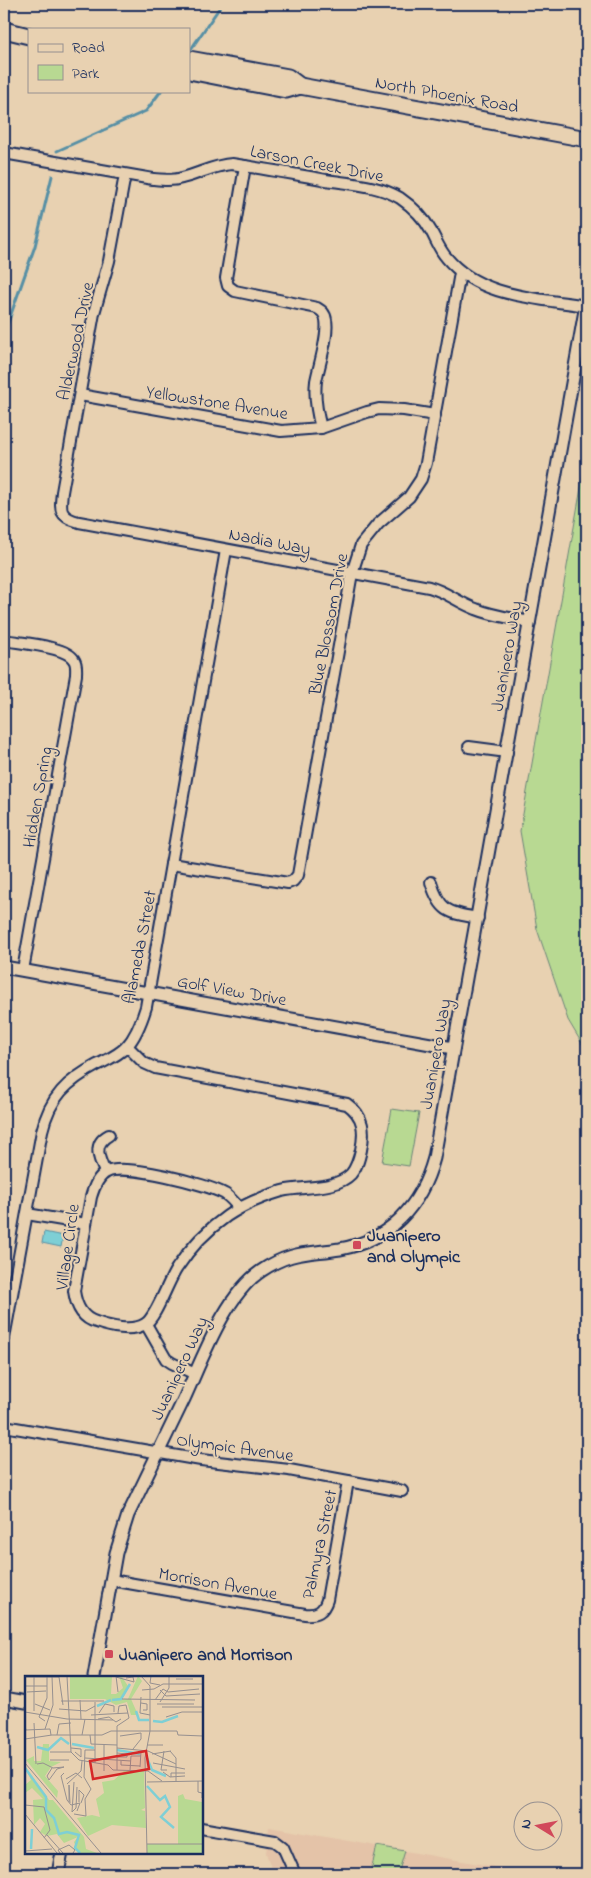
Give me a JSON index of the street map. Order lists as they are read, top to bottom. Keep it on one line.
{"streets":{"main road":["North Phoenix Road"],"street":["Larson Creek Drive","Alderwood Drive","Yellowstone Avenue","Nadia Way","Blue Blossom Drive","Juanipero Way","Hidden Spring","Alameda Street","Golf View Drive","Village Circle","Olympic Avenue","Palmyra Street","Morrison Avenue"]},"crossings":[["Larson Creek Drive","Alderwood Drive"],["Larson Creek Drive","Blue Blossom Drive"],["Larson Creek Drive","Juanipero Way"],["Alderwood Drive","Yellowstone Avenue"],["Alderwood Drive","Nadia Way"],["Yellowstone Avenue","Blue Blossom Drive"],["Nadia Way","Blue Blossom Drive"],["Nadia Way","Juanipero Way"],["Nadia Way","Alameda Street"],["Blue Blossom Drive","Alameda Street"],["Juanipero Way","Golf View Drive"],["Juanipero Way","Olympic Avenue"],["Juanipero Way","Morrison Avenue"],["Hidden Spring","Golf View Drive"],["Alameda Street","Golf View Drive"],["Olympic Avenue","Palmyra Street"],["Palmyra Street","Morrison Avenue"]],"places":{"transit":["Juanipero and Olympic","Juanipero and Morrison"]},"legend":["Road","Park"],"north":"left"}
